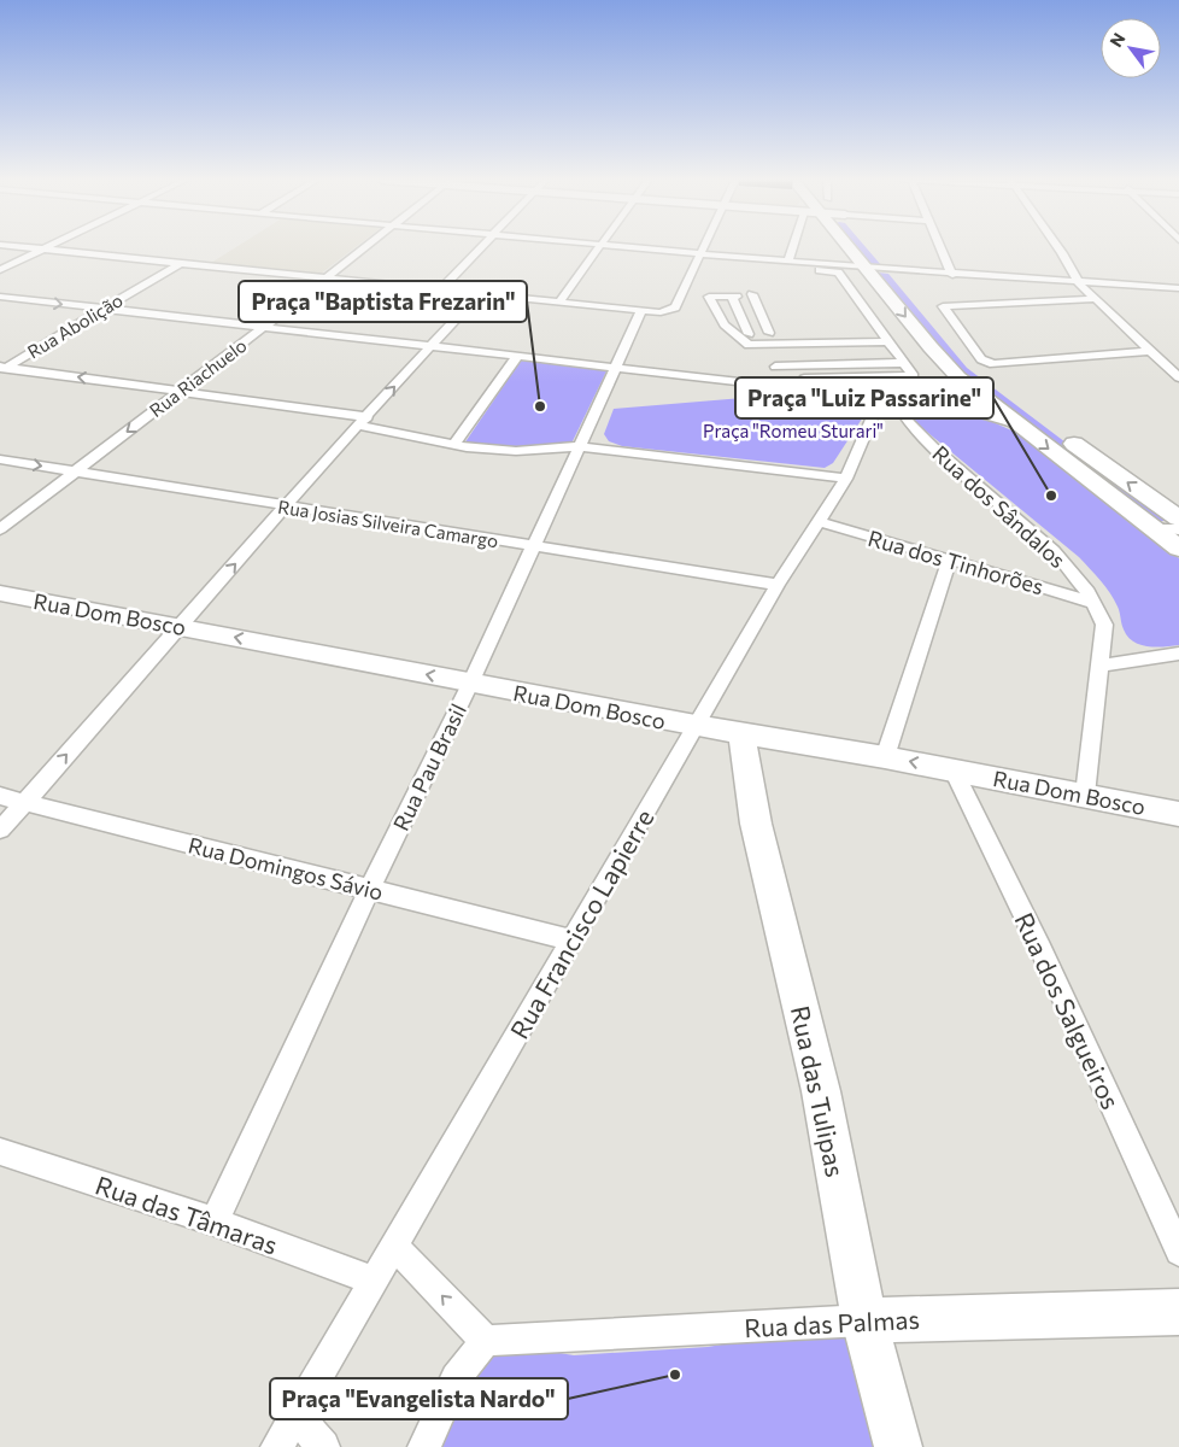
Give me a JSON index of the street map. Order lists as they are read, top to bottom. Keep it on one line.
{"streets":{"main road":["Rua Dom Bosco","Rua das Tulipas","Rua das Palmas"],"street":["Rua Abolição","Rua Riachuelo","Rua dos Sândalos","Rua Josias Silveira Camargo","Rua dos Tinhorões","Rua Pau Brasil","Rua Domingos Sávio","Rua Francisco Lapierre","Rua dos Salgueiros","Rua das Tâmaras"]},"crossings":[["Rua Riachuelo","Rua Josias Silveira Camargo"],["Rua dos Sândalos","Rua dos Tinhorões"],["Rua dos Sândalos","Rua Dom Bosco"],["Rua dos Sândalos","Rua Francisco Lapierre"],["Rua Josias Silveira Camargo","Rua Pau Brasil"],["Rua Josias Silveira Camargo","Rua Francisco Lapierre"],["Rua dos Tinhorões","Rua Francisco Lapierre"],["Rua Dom Bosco","Rua Pau Brasil"],["Rua Dom Bosco","Rua Francisco Lapierre"],["Rua Dom Bosco","Rua dos Salgueiros"],["Rua Dom Bosco","Rua das Tulipas"],["Rua Pau Brasil","Rua Domingos Sávio"],["Rua Pau Brasil","Rua das Tâmaras"],["Rua Domingos Sávio","Rua Francisco Lapierre"],["Rua Francisco Lapierre","Rua das Tâmaras"],["Rua das Tulipas","Rua das Palmas"]],"parks":["Praça \"Romeu Sturari\""],"places":["Praça \"Baptista Frezarin\"","Praça \"Luiz Passarine\"","Praça \"Evangelista Nardo\""],"north":"top left"}
